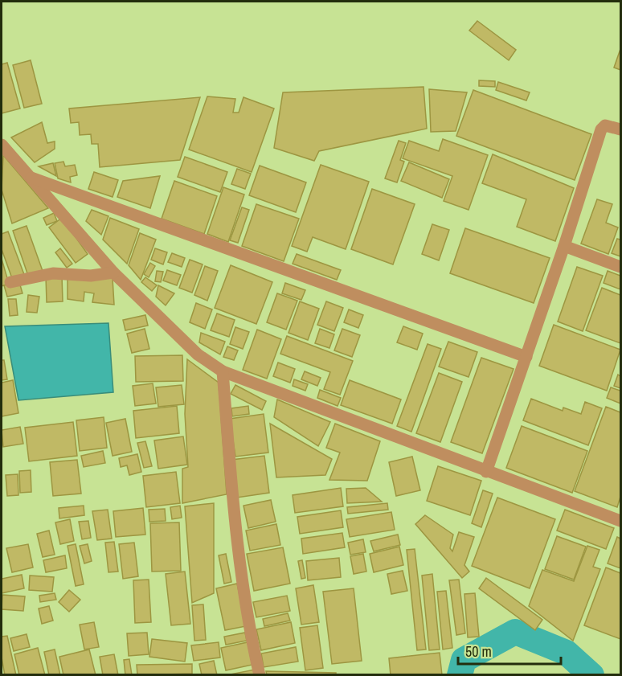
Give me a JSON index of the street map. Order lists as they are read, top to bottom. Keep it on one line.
{"scale_bar":"50 m"}
